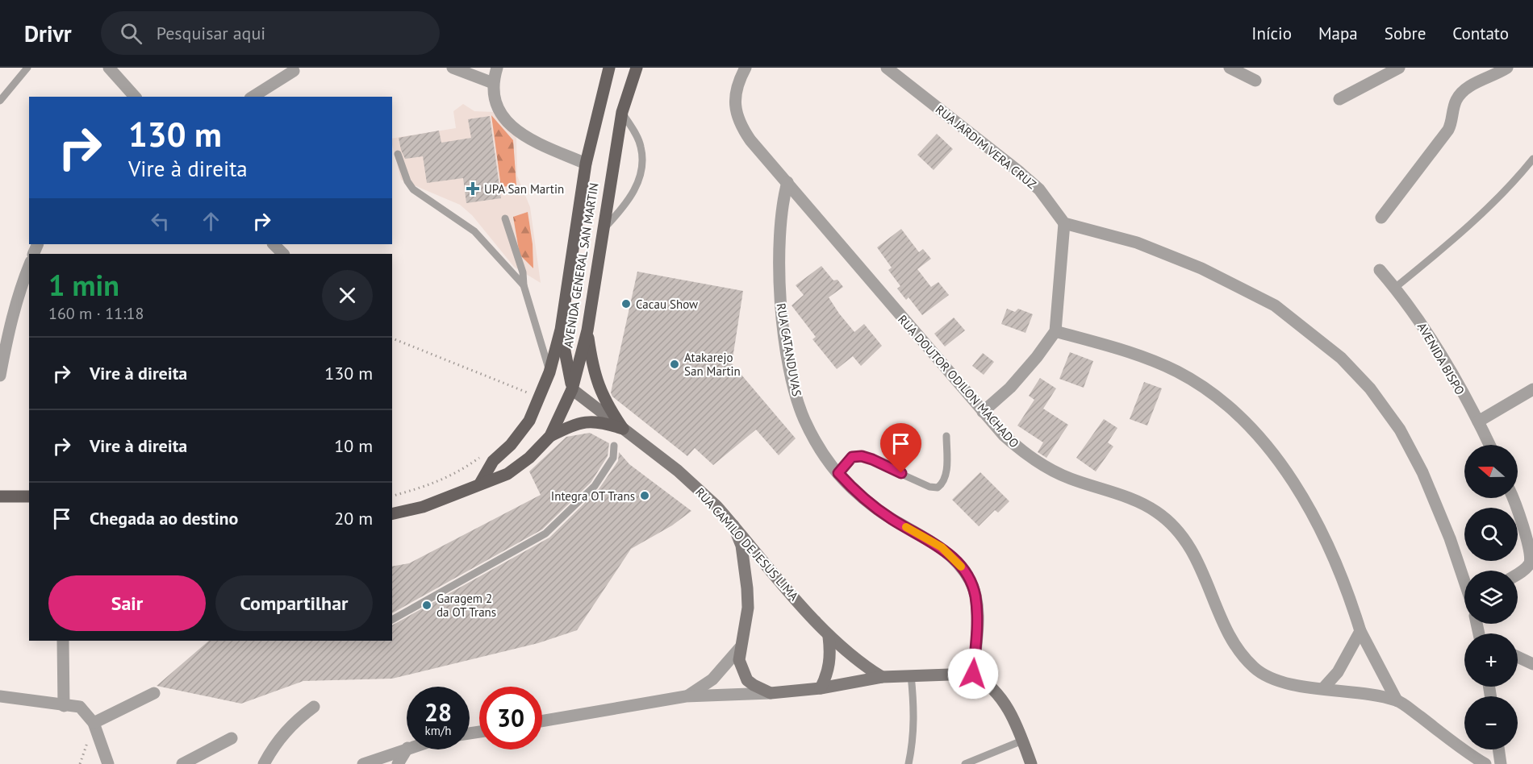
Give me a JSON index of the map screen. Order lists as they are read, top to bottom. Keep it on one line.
{"streets":{"main road":["AVENIDA GENERAL SAN MARTIN","RUA CAMILO DE JESUS LIMA"],"street":["RUA JARDIM VERA CRUZ","RUA CATANDUVAS","AVENIDA BISPO","RUA DOUTOR ODILON MACHADO"]},"crossings":[["AVENIDA GENERAL SAN MARTIN","RUA CAMILO DE JESUS LIMA"],["RUA CATANDUVAS","RUA DOUTOR ODILON MACHADO"]],"places":{"health":["UPA San Martin"],"other":["Cacau Show","Atakarejo San Martin","Integra OT Trans","Garagem 2 da OT Trans"]},"north":"left","page":{"header":"Drivr","search":"Pesquisar aqui","nav":["Início","Mapa","Sobre","Contato"],"turn":["130 m","Vire à direita"],"heading":["1 min","160 m · 11:18"],"list":[{"name":"Vire à direita","value":"130 m"},{"name":"Vire à direita","value":"10 m"},{"name":"Chegada ao destino","value":"20 m"}],"map_buttons":["+","−"],"buttons":["Sair","Compartilhar"],"speed":"28 km/h","limit":"30"}}
